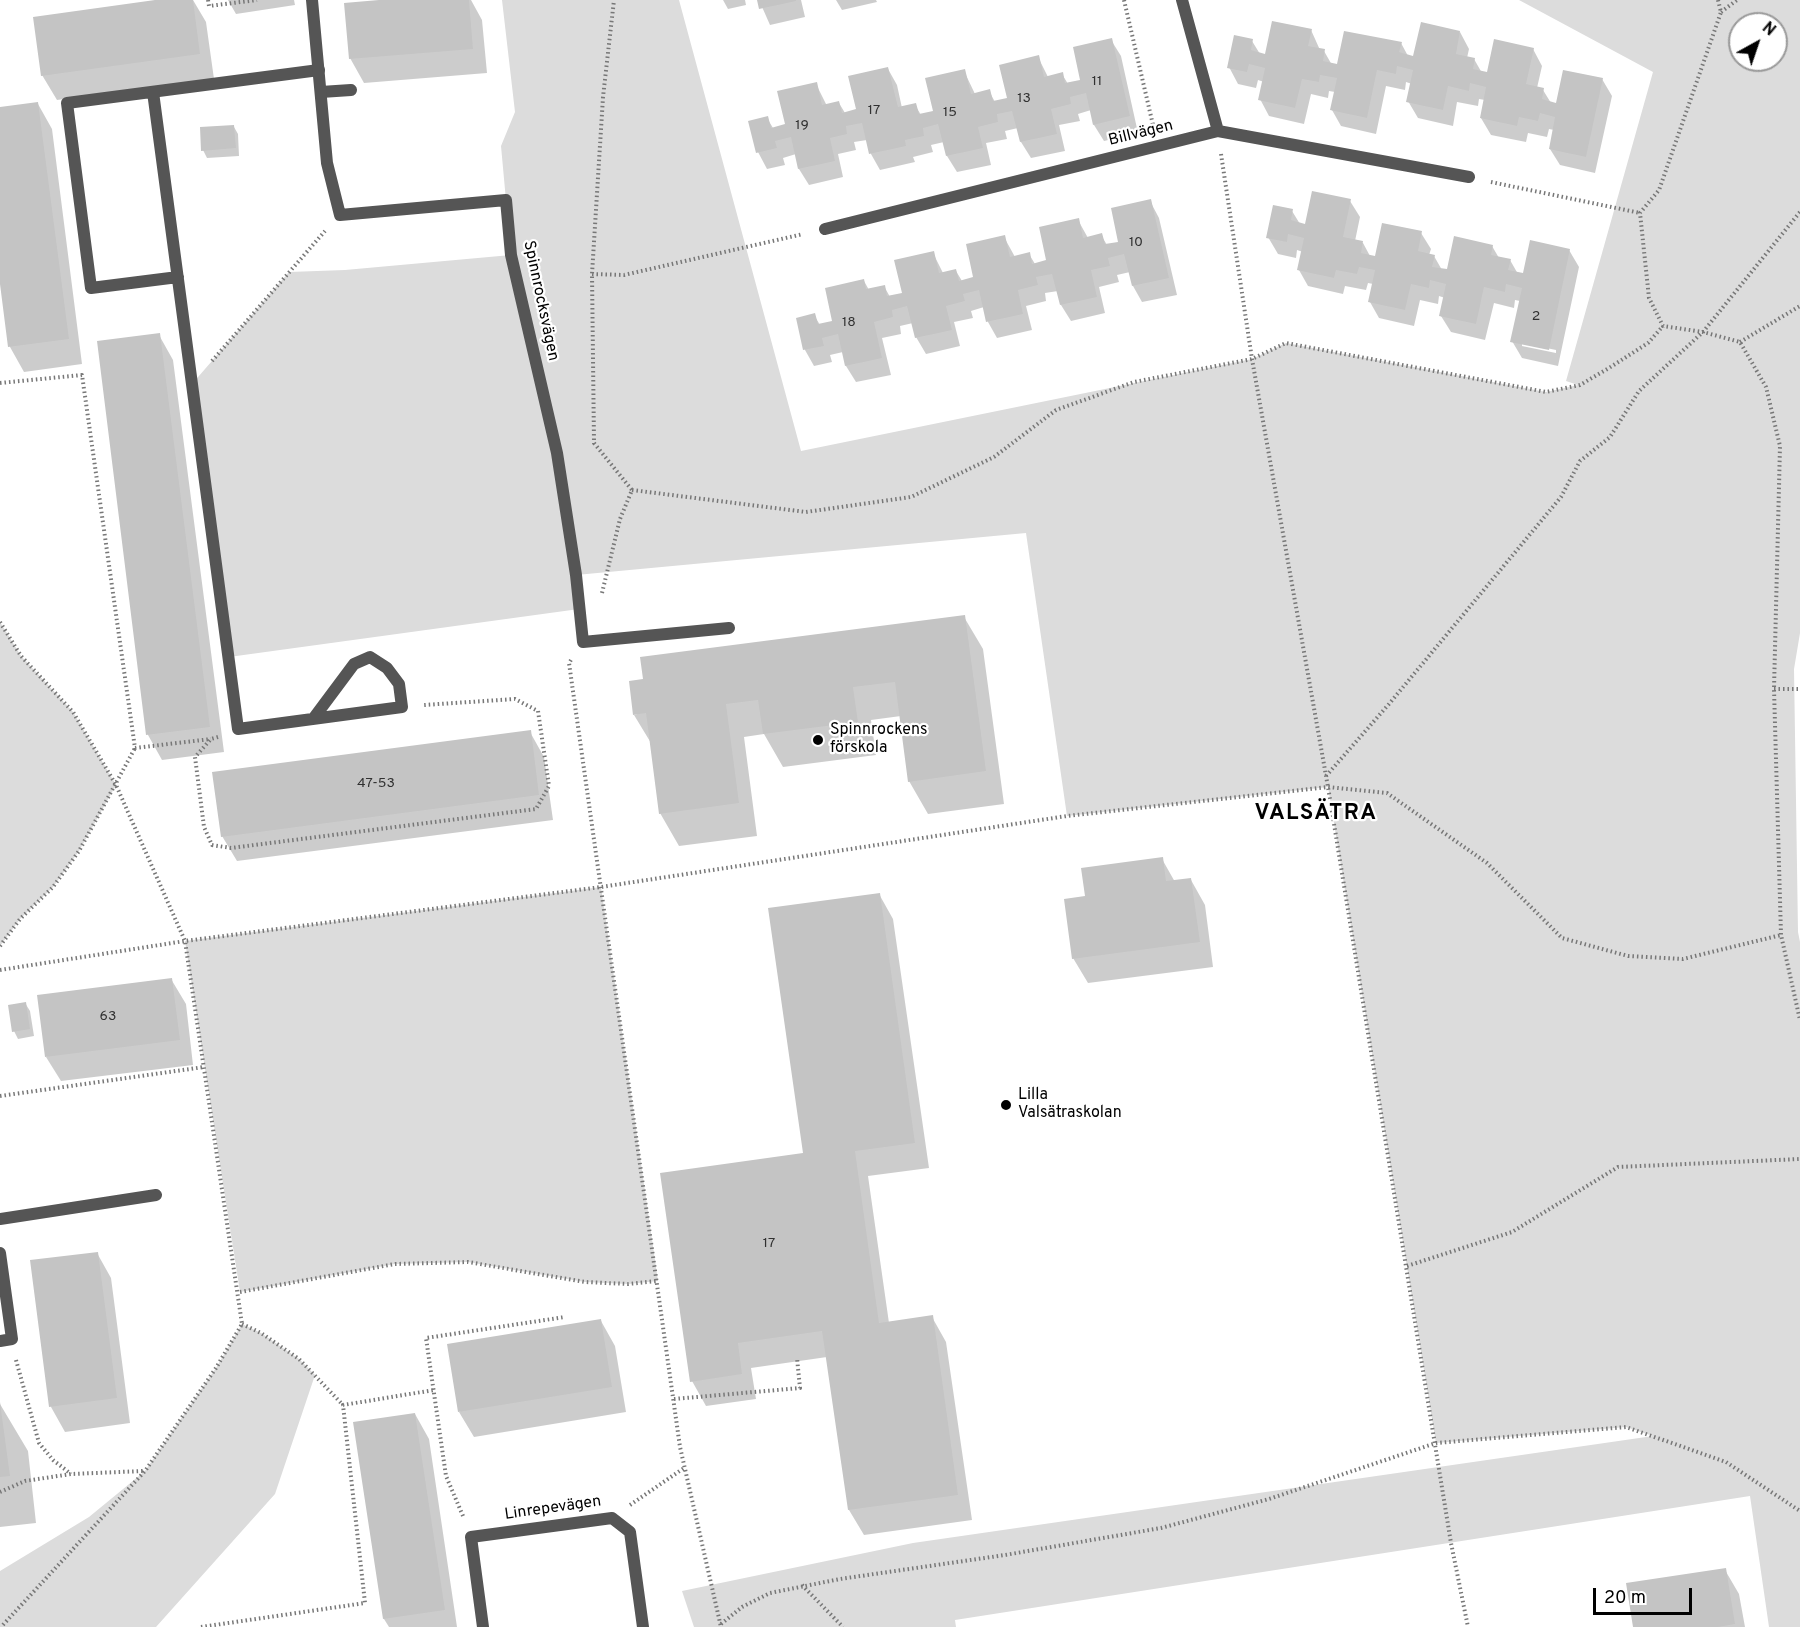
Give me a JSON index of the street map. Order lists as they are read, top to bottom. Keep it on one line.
{"streets":{"street":["Billvägen","Spinnrocksvägen","Linrepevägen"]},"districts":["VALSÄTRA"],"places":["Spinnrockens förskola","Lilla Valsätraskolan"],"house_numbers":["11","13","17","15","19","10","2","18","47-53","63","17"],"scale_bar":"20 m","north":"top right"}
